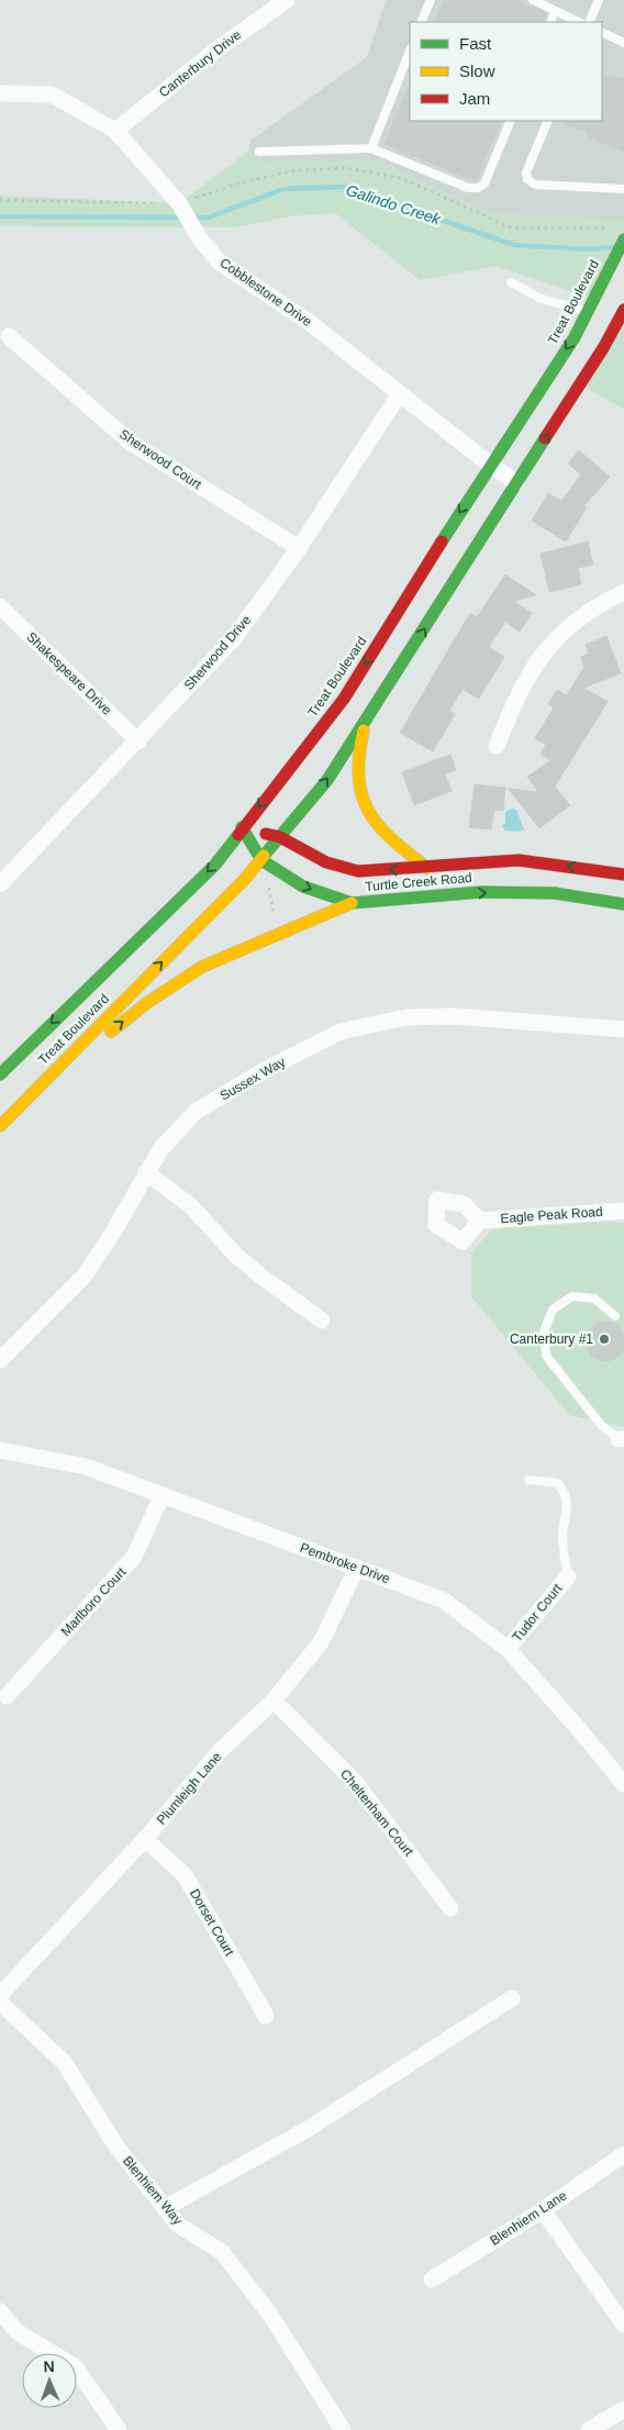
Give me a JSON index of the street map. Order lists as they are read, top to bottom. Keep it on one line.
{"streets":{"main road":["Treat Boulevard","Turtle Creek Road"],"street":["Canterbury Drive","Cobblestone Drive","Sherwood Court","Sherwood Drive","Shakespeare Drive","Sussex Way","Eagle Peak Road","Pembroke Drive","Marlboro Court","Tudor Court","Plumleigh Lane","Cheltenham Court","Dorset Court","Blenhiem Way","Blenhiem Lane"]},"crossings":[["Canterbury Drive","Cobblestone Drive"],["Cobblestone Drive","Treat Boulevard"],["Cobblestone Drive","Sherwood Drive"],["Treat Boulevard","Turtle Creek Road"],["Sherwood Court","Sherwood Drive"],["Sherwood Drive","Shakespeare Drive"],["Pembroke Drive","Marlboro Court"],["Pembroke Drive","Tudor Court"],["Pembroke Drive","Plumleigh Lane"],["Plumleigh Lane","Cheltenham Court"],["Plumleigh Lane","Dorset Court"]],"water":["Galindo Creek"],"places":["Canterbury #1"],"legend":["Fast","Slow","Jam"],"north":"top"}
